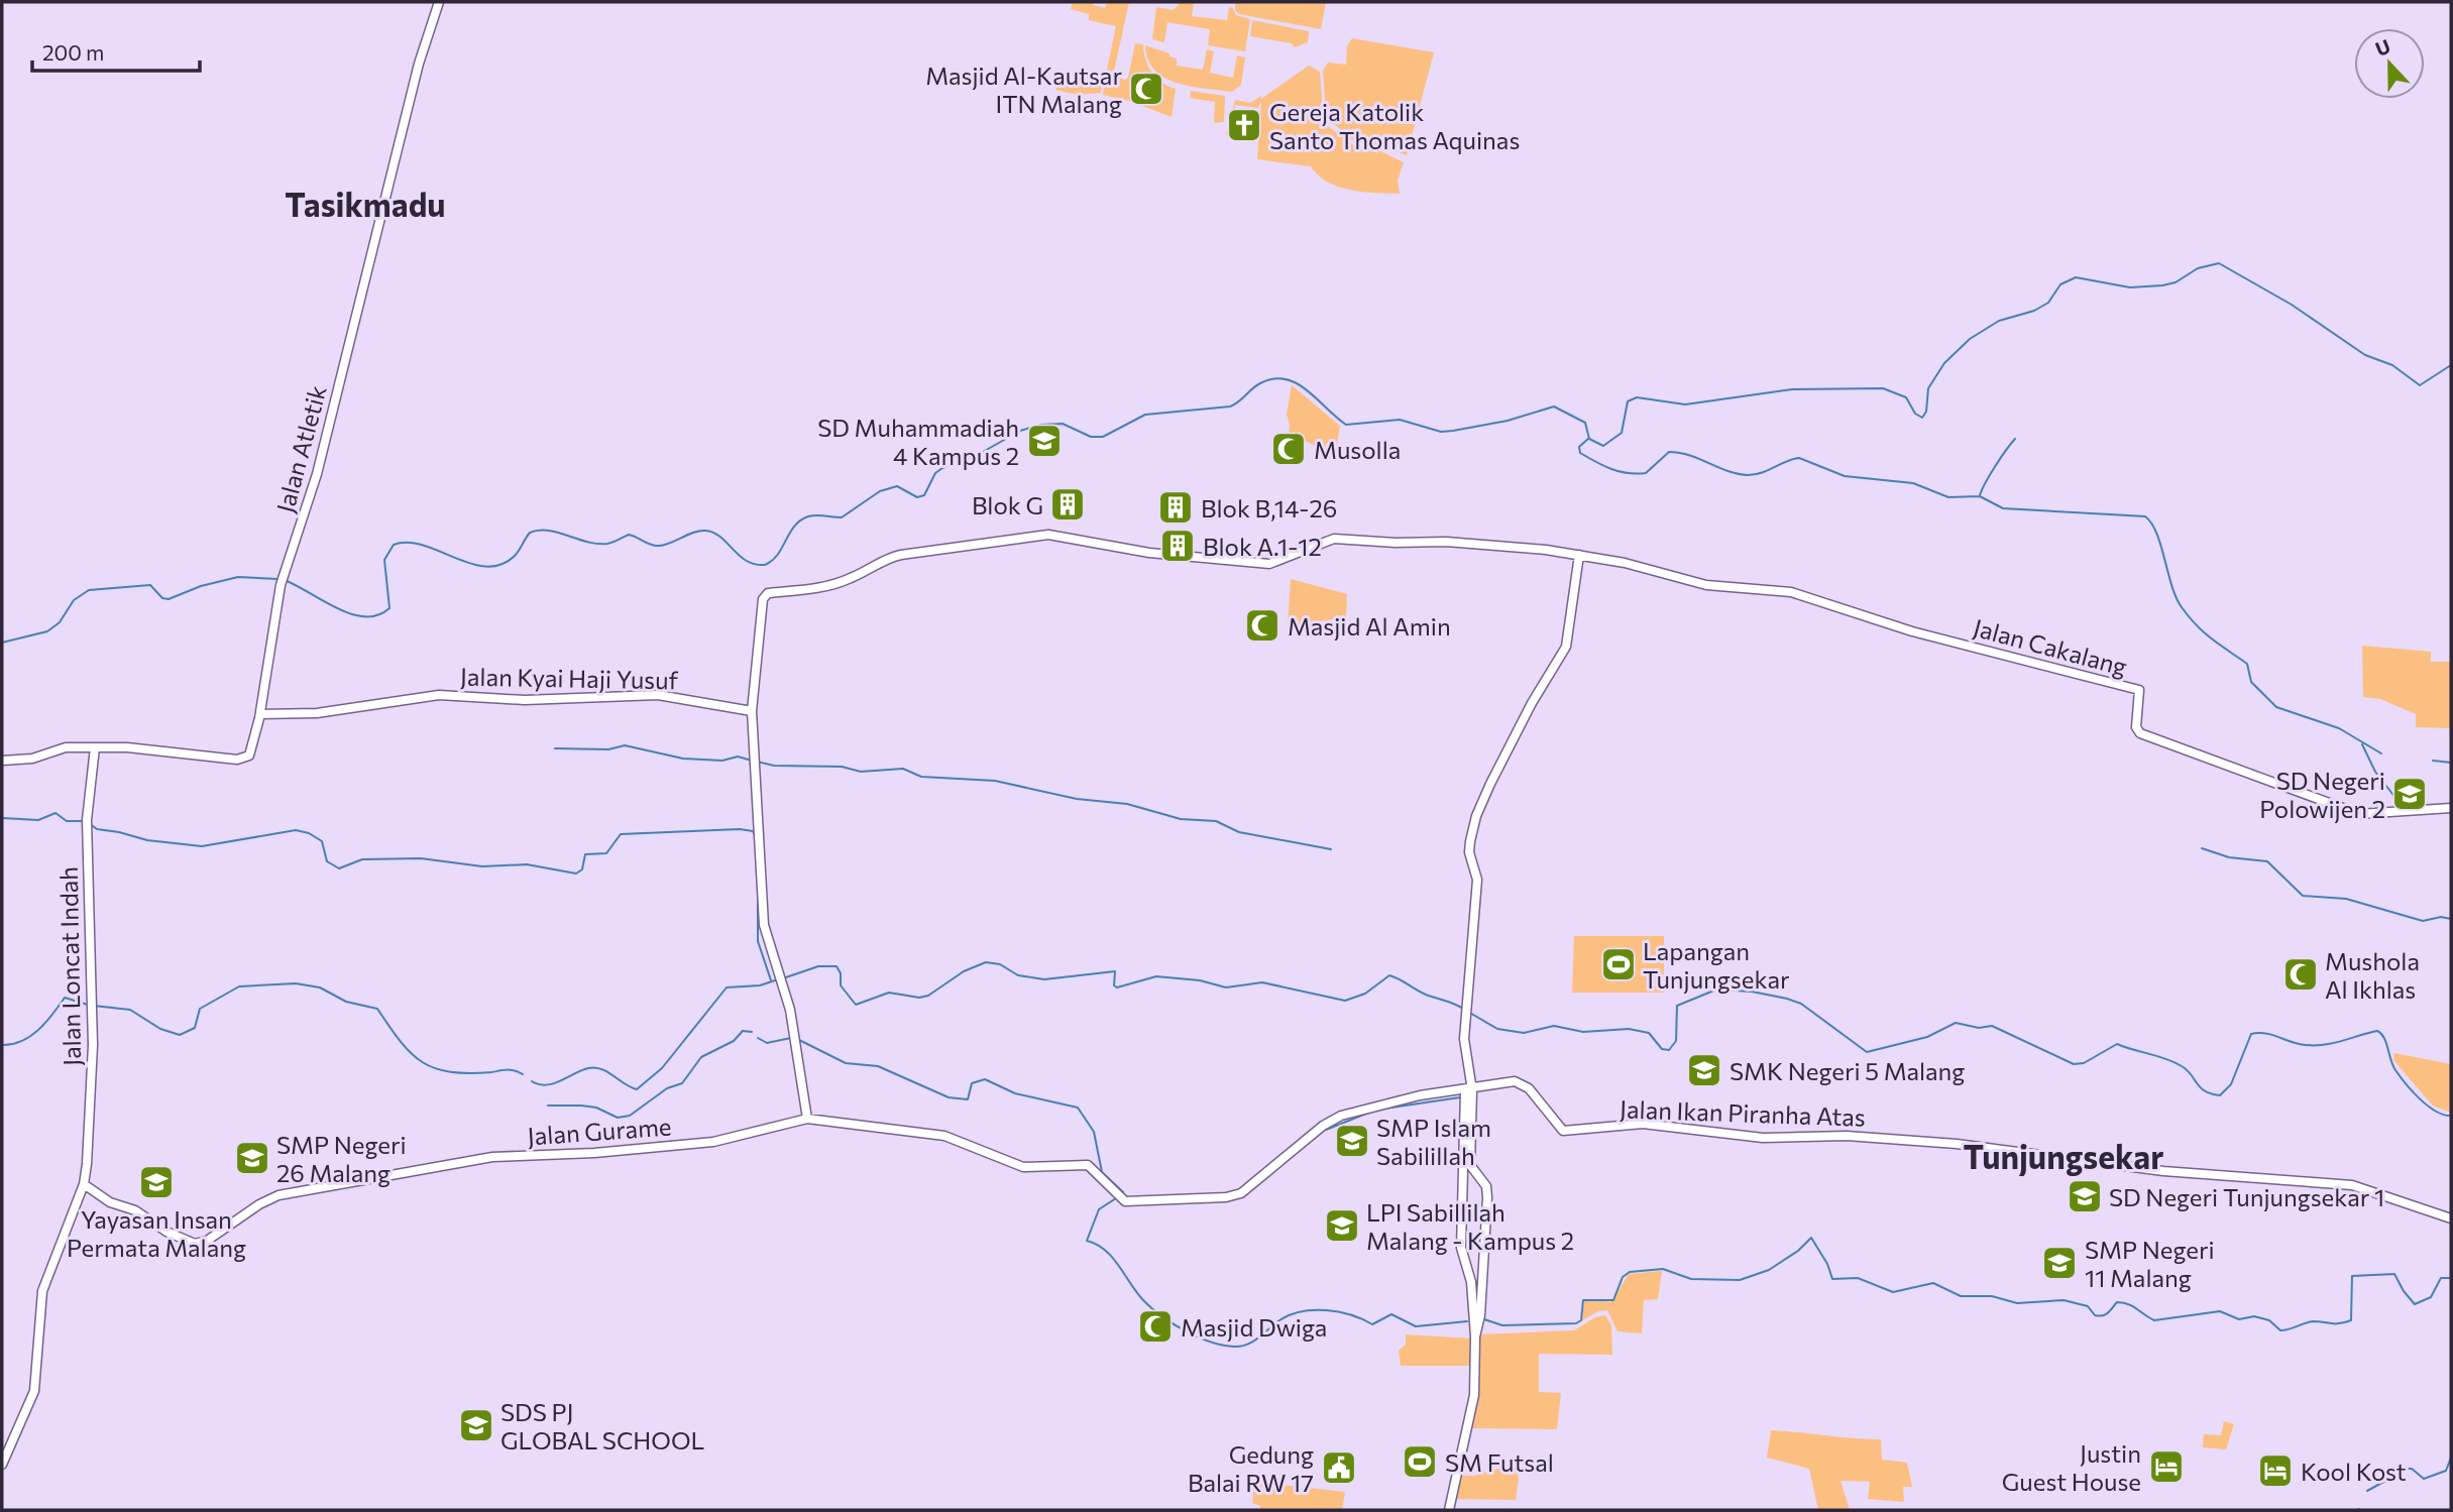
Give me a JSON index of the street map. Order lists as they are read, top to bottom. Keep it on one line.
{"streets":{"street":["Jalan Atletik","Jalan Cakalang","Jalan Kyai Haji Yusuf","Jalan Loncat Indah","Jalan Ikan Piranha Atas","Jalan Gurame"]},"crossings":[["Jalan Atletik","Jalan Kyai Haji Yusuf"],["Jalan Atletik","Jalan Loncat Indah"],["Jalan Loncat Indah","Jalan Gurame"],["Jalan Ikan Piranha Atas","Jalan Gurame"]],"districts":["Tasikmadu","Tunjungsekar"],"places":{"mosque":["Masjid Al-Kautsar ITN Malang","Musolla","Masjid Al Amin","Mushola Al Ikhlas","Masjid Dwiga"],"church":["Gereja Katolik Santo Thomas Aquinas"],"school or university":["SD Muhammadiah 4 Kampus 2","SD Negeri Polowijen 2","SMK Negeri 5 Malang","SMP Islam Sabilillah","SMP Negeri 26 Malang","Yayasan Insan Permata Malang","SD Negeri Tunjungsekar 1","LPI Sabillilah Malang - Kampus 2","SMP Negeri 11 Malang","SDS PJ GLOBAL SCHOOL"],"building":["Blok G","Blok B,14-26","Blok A.1-12"],"sports":["Lapangan Tunjungsekar","SM Futsal"],"hotel":["Justin Guest House","Kool Kost"],"public building":["Gedung Balai RW 17"]},"scale_bar":"200 m","north":"top"}
